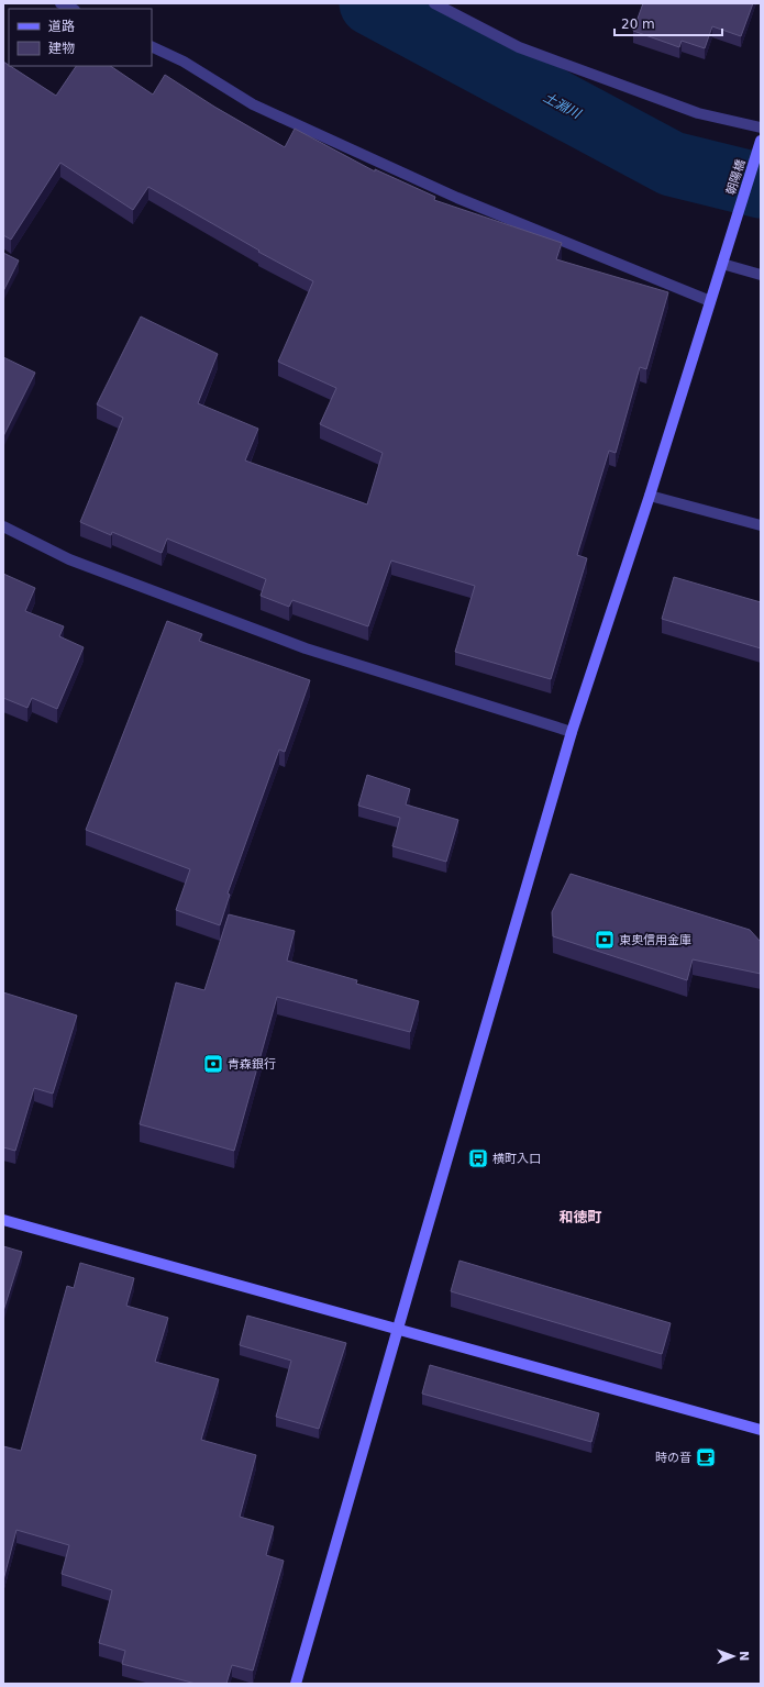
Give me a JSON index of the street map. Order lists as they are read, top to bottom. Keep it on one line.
{"streets":{"street":["朝陽橋"]},"districts":["和徳町"],"water":["土淵川"],"places":{"bank":["東奥信用金庫","青森銀行"],"bus stop":["横町入口"],"cafe":["時の音"]},"legend":["道路","建物"],"scale_bar":"20 m","north":"right"}
